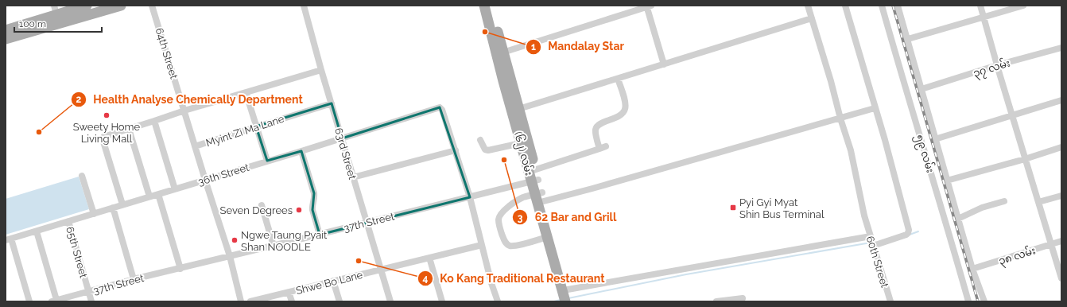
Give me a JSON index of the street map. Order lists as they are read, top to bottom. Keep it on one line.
{"streets":{"main road":["(၆၂) လမ်း"],"street":["64th Street","၃၇ လမ်း","Myint Zi Ma Lane","63rd Street","၅၉ လမ်း","36th Street","37th Street","65th Street","၃၈ လမ်း","60th Street","Shwe Bo Lane"]},"crossings":[["64th Street","Myint Zi Ma Lane"],["64th Street","36th Street"],["64th Street","37th Street"],["Myint Zi Ma Lane","63rd Street"],["63rd Street","36th Street"],["63rd Street","37th Street"],["63rd Street","Shwe Bo Lane"],["(၆၂) လမ်း","37th Street"],["36th Street","65th Street"],["37th Street","65th Street"]],"places":{"other":["Mandalay Star","Sweety Home Living Mall","Health Analyse Chemically Department","62 Bar and Grill","Seven Degrees","Ngwe Taung Pyait Shan NOODLE","Ko Kang Traditional Restaurant"],"transit":["Pyi Gyi Myat Shin Bus Terminal"]},"scale_bar":"100 m"}
